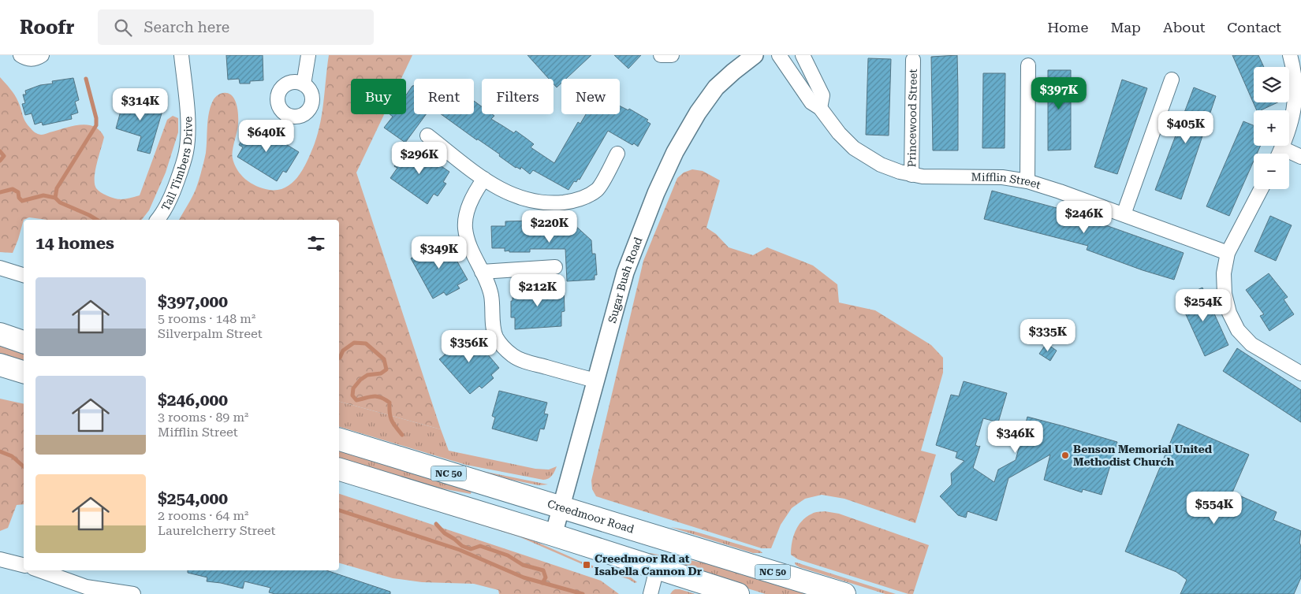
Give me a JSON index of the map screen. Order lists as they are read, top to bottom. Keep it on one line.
{"streets":{"main road":["NC 50","Creedmoor Road"],"street":["Princewood Street","Tall Timbers Drive","Mifflin Street","Sugar Bush Road"]},"crossings":[["Princewood Street","Mifflin Street"],["Sugar Bush Road","NC 50"],["Sugar Bush Road","Creedmoor Road"]],"places":{"other":["Benson Memorial United Methodist Church"],"transit":["Creedmoor Rd at Isabella Cannon Dr"]},"page":{"header":"Roofr","search":"Search here","nav":["Home","Map","About","Contact"],"map_buttons":["+","−"],"price":["$397K","$314K","$405K","$640K","$296K","$246K","$220K","$349K","$212K","$254K","$335K","$356K","$346K","$554K"],"chip":["Buy","Rent","Filters","New"],"heading":"14 homes","list":[{"name":"$397,000","note":"5 rooms · 148 m² · Silverpalm Street"},{"name":"$246,000","note":"3 rooms · 89 m² · Mifflin Street"},{"name":"$254,000","note":"2 rooms · 64 m² · Laurelcherry Street"}]}}
